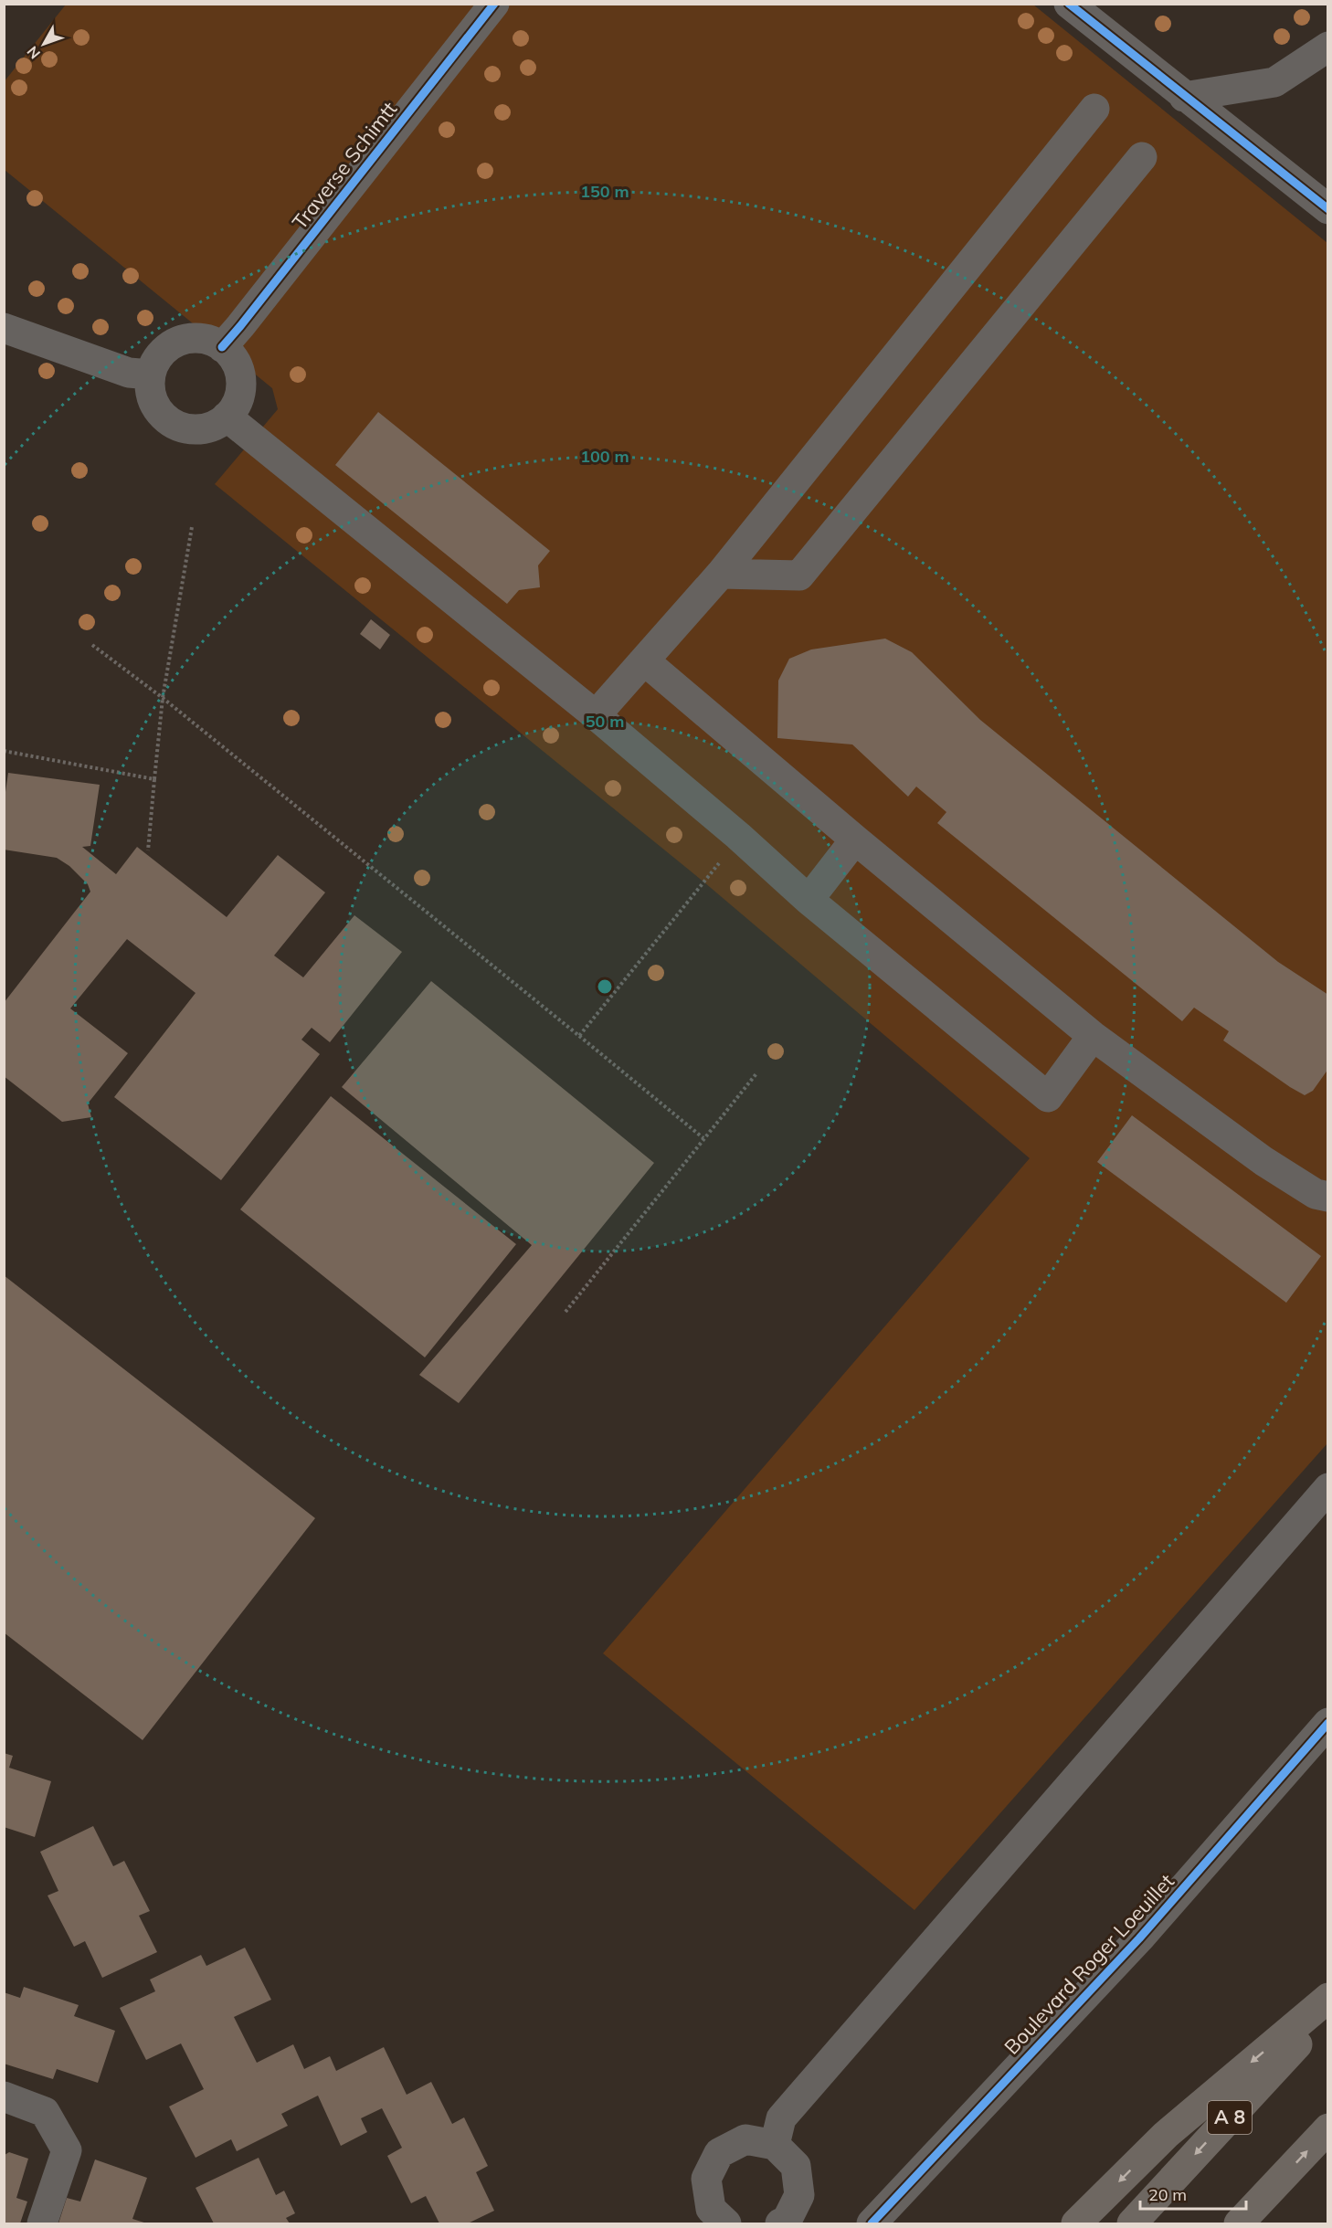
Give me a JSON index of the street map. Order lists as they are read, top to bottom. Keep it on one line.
{"streets":{"highway":["A 8"],"street":["Traverse Schimtt","Boulevard Roger Loeuillet"]},"scale_bar":"20 m","north":"bottom left","rings":["150 m","100 m","50 m"]}
